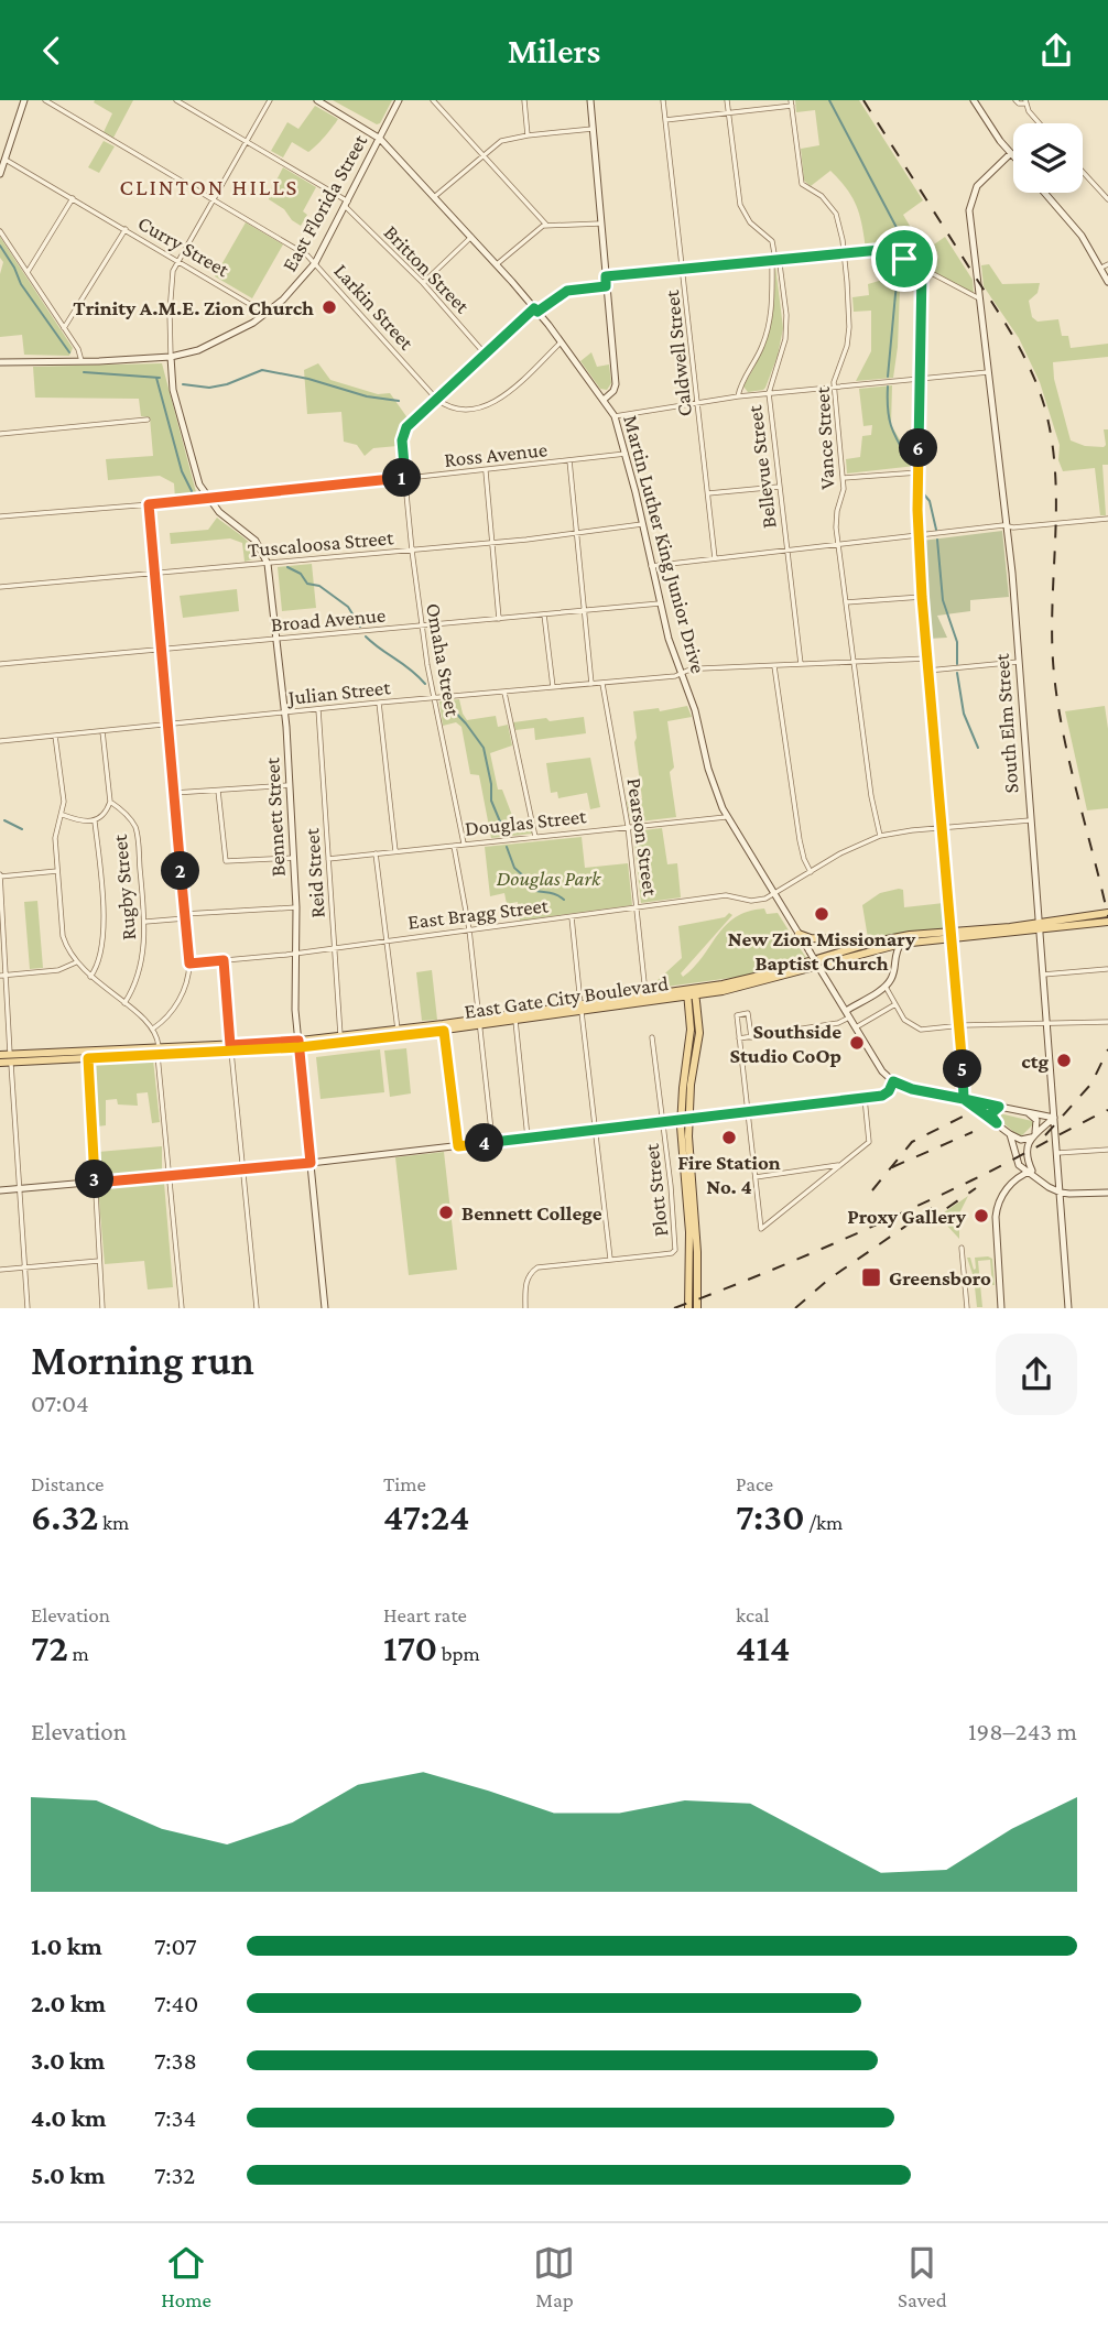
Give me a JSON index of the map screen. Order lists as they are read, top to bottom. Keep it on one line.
{"streets":{"main road":["East Gate City Boulevard"],"street":["East Florida Street","Curry Street","Britton Street","Larkin Street","Caldwell Street","Vance Street","Ross Avenue","Bellevue Street","Tuscaloosa Street","Martin Luther King Junior Drive","Broad Avenue","Omaha Street","Julian Street","South Elm Street","Bennett Street","Douglas Street","Pearson Street","Reid Street","Rugby Street","East Bragg Street","Plott Street"]},"crossings":[["East Florida Street","Curry Street"],["East Florida Street","Britton Street"],["East Florida Street","Larkin Street"],["East Florida Street","Martin Luther King Junior Drive"],["East Florida Street","Bennett Street"],["Britton Street","Omaha Street"],["Larkin Street","Omaha Street"],["Vance Street","Julian Street"],["Vance Street","East Bragg Street"],["Ross Avenue","Martin Luther King Junior Drive"],["Ross Avenue","Omaha Street"],["Ross Avenue","Bennett Street"],["Bellevue Street","Julian Street"],["Tuscaloosa Street","Martin Luther King Junior Drive"],["Tuscaloosa Street","Omaha Street"],["Tuscaloosa Street","Bennett Street"],["Martin Luther King Junior Drive","Broad Avenue"],["Martin Luther King Junior Drive","Omaha Street"],["Martin Luther King Junior Drive","Julian Street"],["Martin Luther King Junior Drive","Douglas Street"],["Martin Luther King Junior Drive","East Bragg Street"],["Broad Avenue","Omaha Street"],["Broad Avenue","Bennett Street"],["Omaha Street","Julian Street"],["Omaha Street","Douglas Street"],["Julian Street","Bennett Street"],["Julian Street","Pearson Street"],["Julian Street","Reid Street"],["South Elm Street","East Bragg Street"],["South Elm Street","East Gate City Boulevard"],["Bennett Street","East Bragg Street"],["Bennett Street","East Gate City Boulevard"],["Douglas Street","Pearson Street"],["Douglas Street","Reid Street"],["Pearson Street","East Bragg Street"],["Pearson Street","East Gate City Boulevard"],["Reid Street","East Bragg Street"],["Reid Street","East Gate City Boulevard"]],"districts":["CLINTON HILLS"],"parks":["Douglas Park"],"places":{"other":["Trinity A.M.E. Zion Church","New Zion Missionary Baptist Church","Southside Studio CoOp","ctg","Fire Station No. 4","Bennett College","Proxy Gallery"],"transit":["Greensboro"]},"page":{"header":"Milers","pins":["6","1","2","5","4","3"],"heading":["Morning run","07:04"],"stats":[["Distance","6.32 km"],["Time","47:24"],["Pace","7:30 /km"],["Elevation","72 m"],["Heart rate","170 bpm"],["kcal","414"]],"chart":["Elevation","198–243 m"],"list":[{"name":"1.0 km","note":"7:07"},{"name":"2.0 km","note":"7:40"},{"name":"3.0 km","note":"7:38"},{"name":"4.0 km","note":"7:34"},{"name":"5.0 km","note":"7:32"}],"tabs":["Home","Map","Saved"]}}
